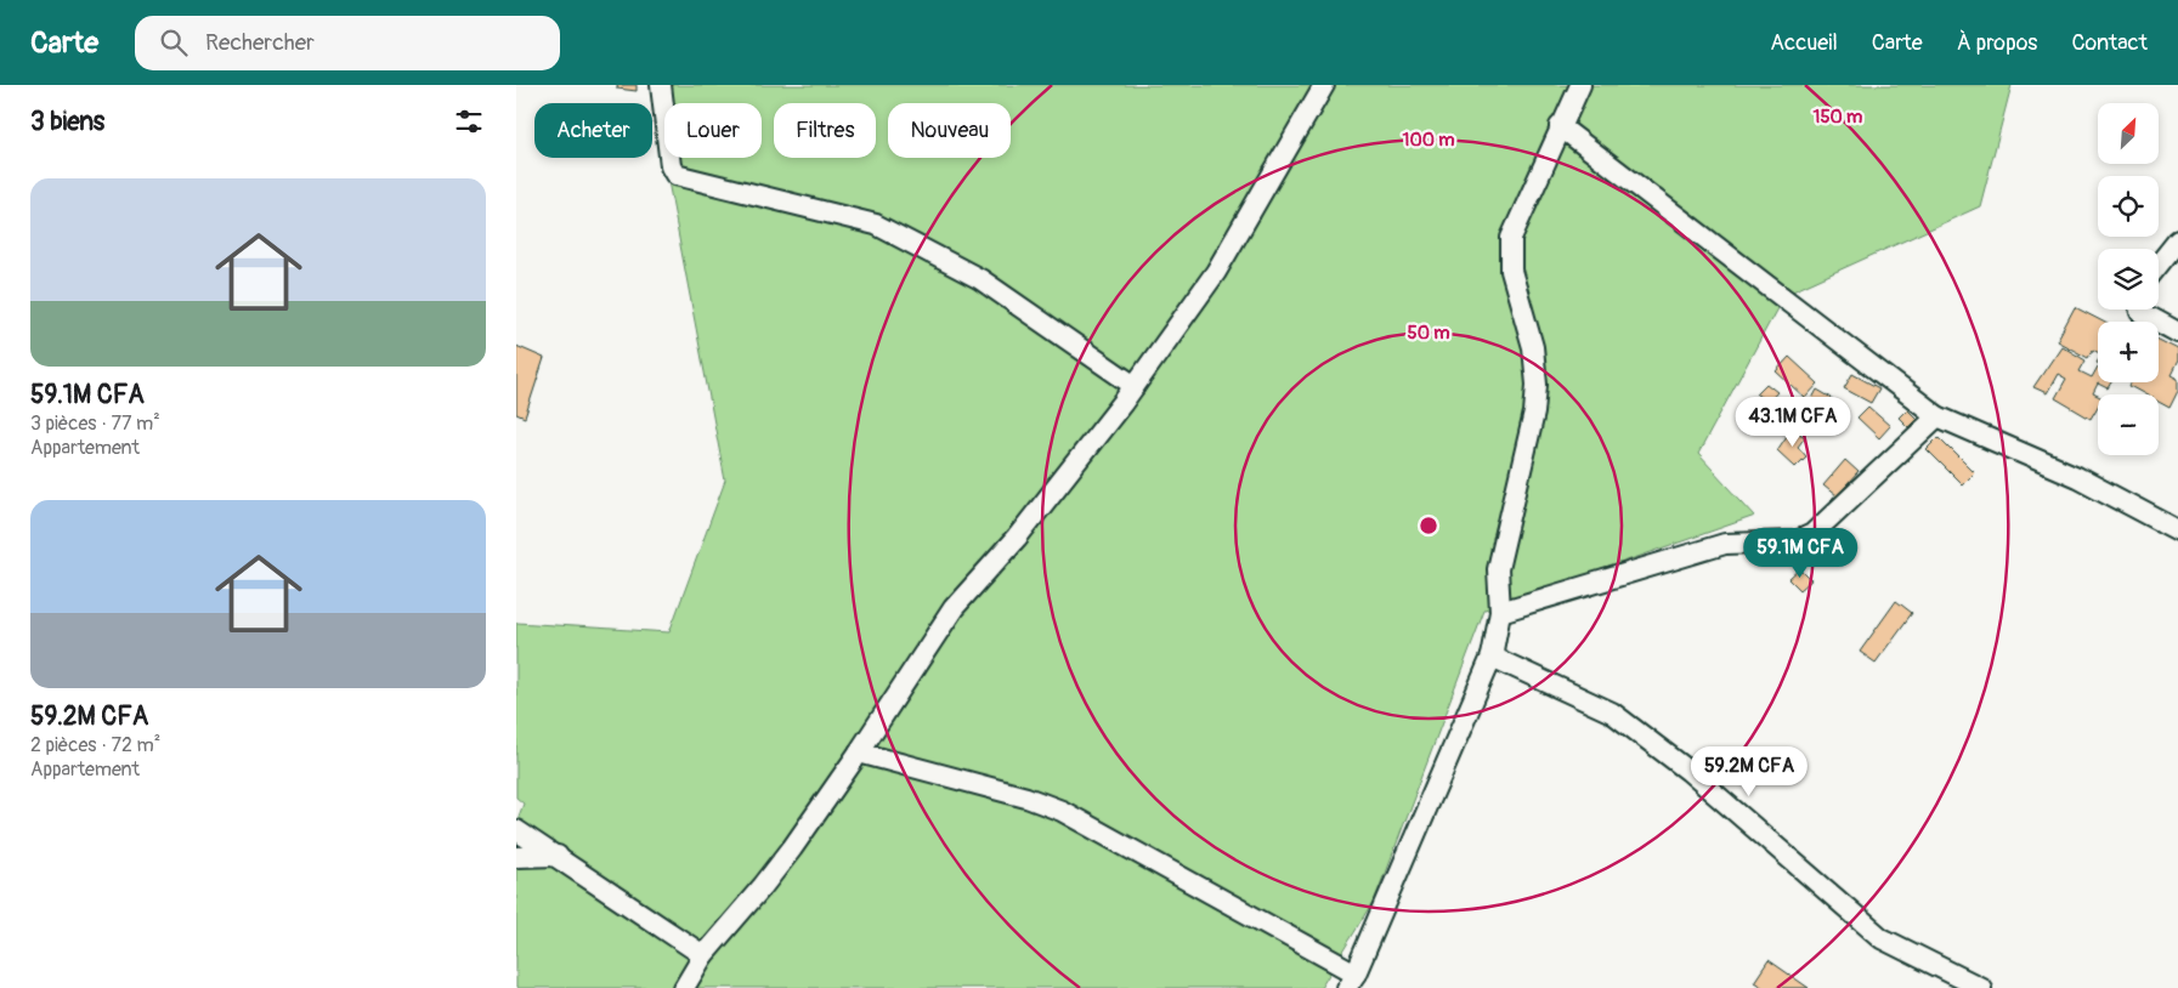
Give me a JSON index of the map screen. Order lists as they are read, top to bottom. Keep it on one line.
{"north":"top right","page":{"header":"Carte","search":"Rechercher","nav":["Accueil","Carte","À propos","Contact"],"heading":"3 biens","map_buttons":["+","−"],"chip":["Acheter","Louer","Filtres","Nouveau"],"list":[{"name":"59.1M CFA","note":"3 pièces · 77 m² · Appartement"},{"name":"59.2M CFA","note":"2 pièces · 72 m² · Appartement"}],"price":["43.1M CFA","59.1M CFA","59.2M CFA"]},"rings":["150 m","100 m","50 m"]}
